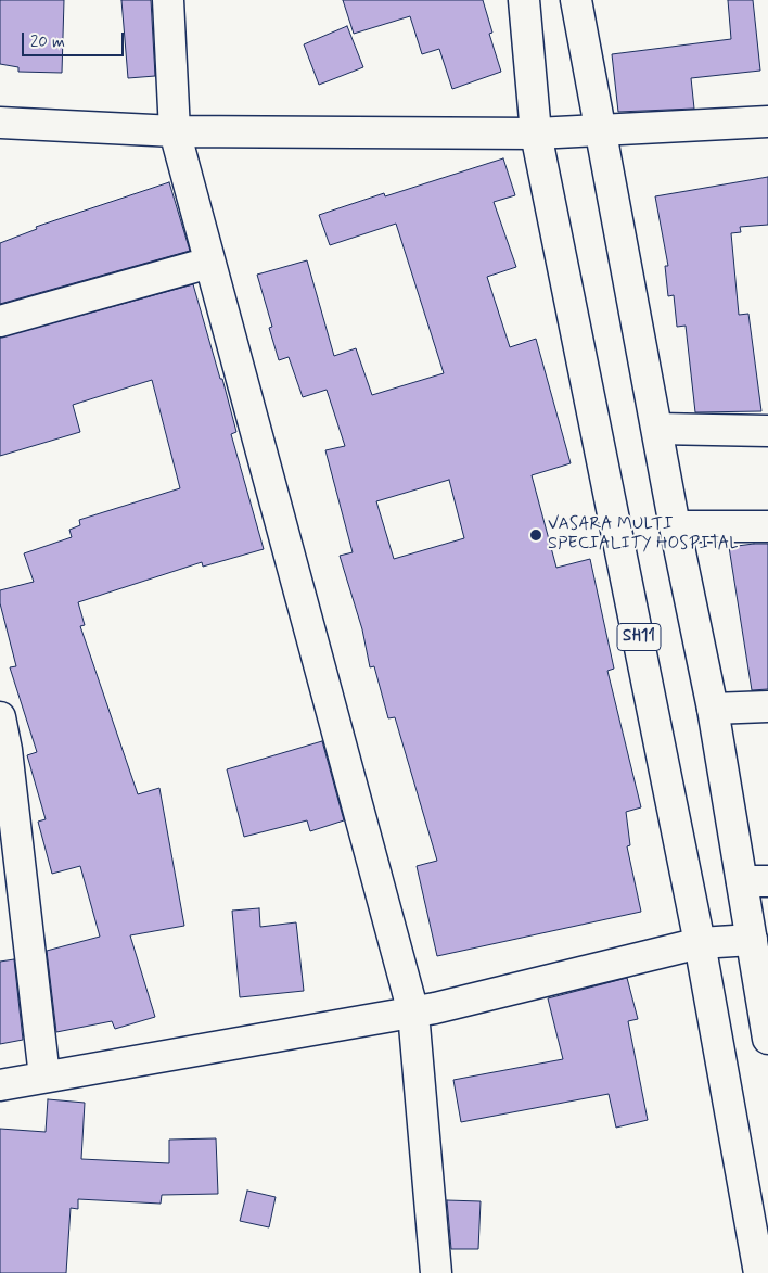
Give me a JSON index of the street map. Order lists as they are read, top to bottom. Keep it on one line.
{"streets":{"street":["SH11"]},"places":["VASARA MULTI SPECIALITY HOSPITAL"],"scale_bar":"20 m"}
